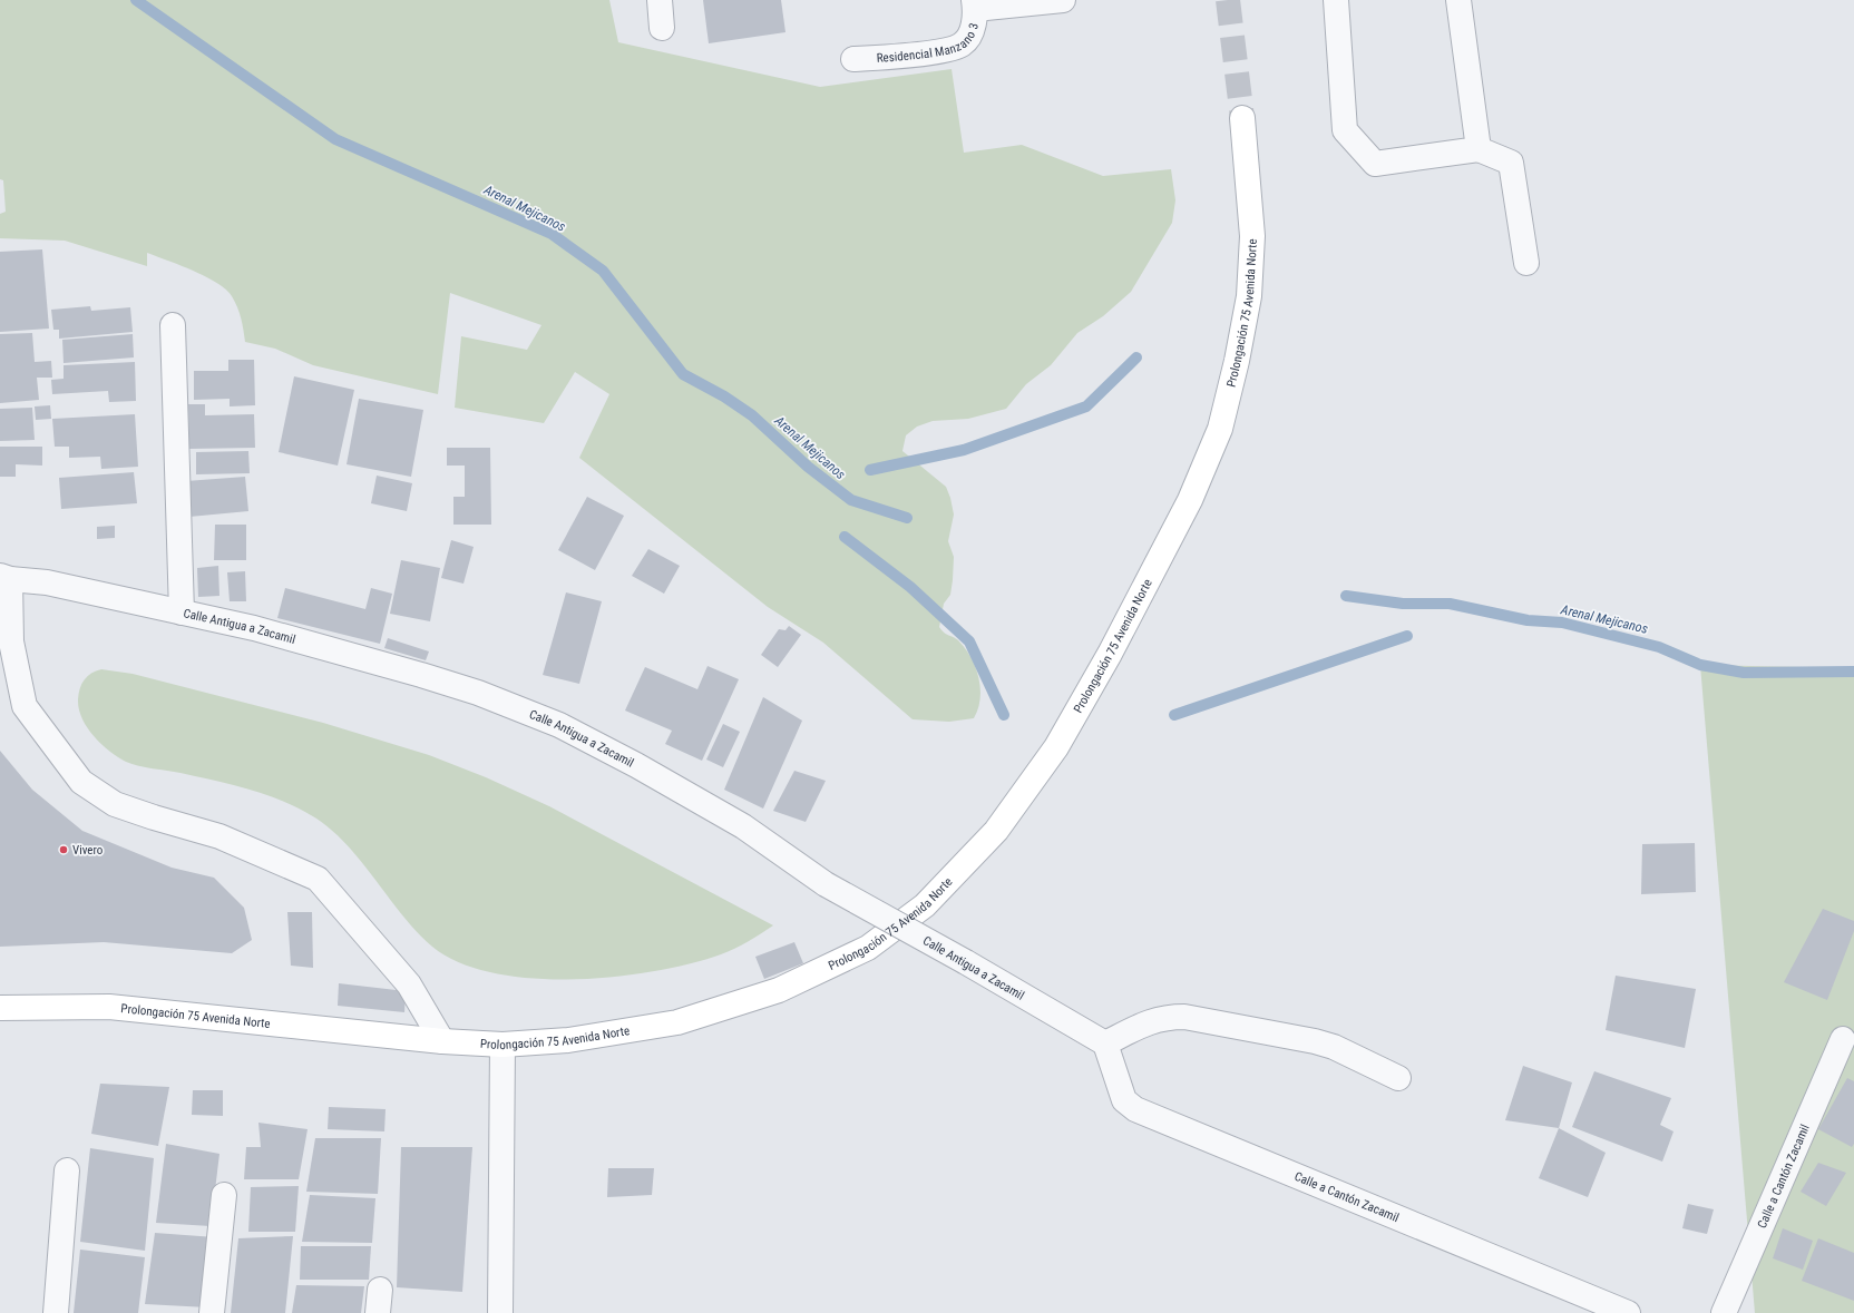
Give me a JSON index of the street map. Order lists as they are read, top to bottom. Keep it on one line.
{"streets":{"main road":["Prolongación 75 Avenida Norte"],"street":["Residencial Manzano 3","Calle Antigua a Zacamil","Calle a Cantón Zacamil"]},"crossings":[["Calle Antigua a Zacamil","Calle a Cantón Zacamil"]],"water":["Arenal Mejicanos"],"places":["Vivero"]}
